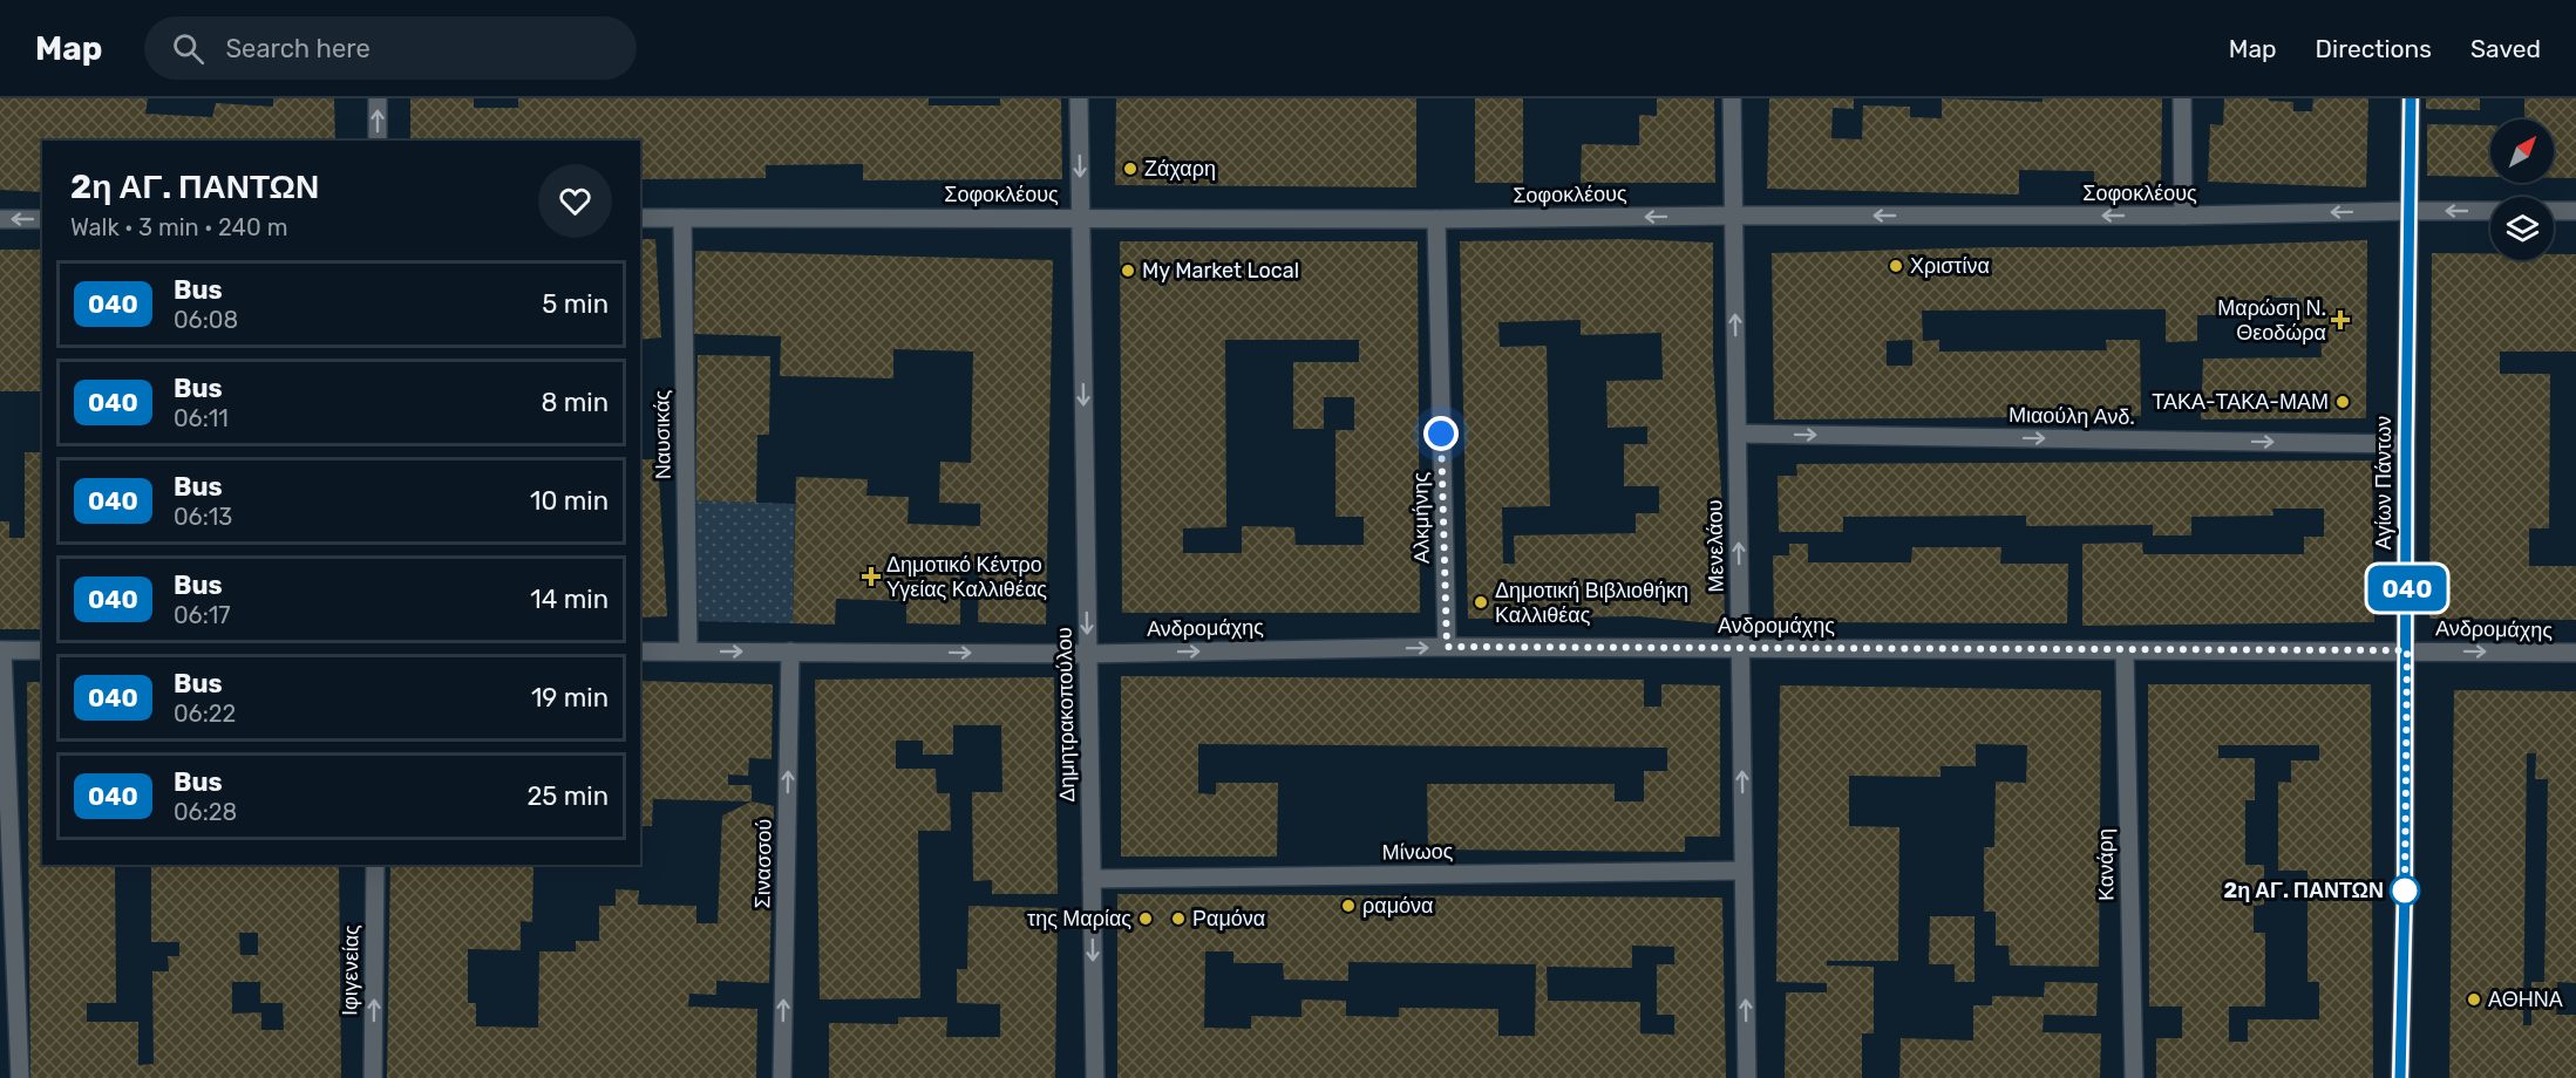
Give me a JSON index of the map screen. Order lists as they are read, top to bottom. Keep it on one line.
{"streets":{"street":["Σοφοκλέους","Μιαούλη Ανδ.","Ναυσικάς","Αγίων Πάντων","Αλκμήνης","Μενελάου","Ανδρομάχης","Δημητρακοπούλου","Μίνωος","Σινασσού","Κανάρη","Ιφιγενείας"]},"crossings":[["Σοφοκλέους","Ναυσικάς"],["Σοφοκλέους","Αγίων Πάντων"],["Σοφοκλέους","Αλκμήνης"],["Σοφοκλέους","Μενελάου"],["Σοφοκλέους","Δημητρακοπούλου"],["Μιαούλη Ανδ.","Αγίων Πάντων"],["Μιαούλη Ανδ.","Μενελάου"],["Ναυσικάς","Ανδρομάχης"],["Αγίων Πάντων","Ανδρομάχης"],["Αλκμήνης","Ανδρομάχης"],["Μενελάου","Ανδρομάχης"],["Μενελάου","Μίνωος"],["Ανδρομάχης","Δημητρακοπούλου"],["Ανδρομάχης","Σινασσού"],["Ανδρομάχης","Κανάρη"],["Δημητρακοπούλου","Μίνωος"]],"one_way":["Σοφοκλέους","Μιαούλη Ανδ.","Μενελάου","Ανδρομάχης","Δημητρακοπούλου","Σινασσού","Ιφιγενείας"],"places":{"other":["Ζάχαρη","Χριστίνα","My Market Local","ΤΑΚΑ-ΤΑΚΑ-ΜΑΜ","Δημοτική Βιβλιοθήκη Καλλιθέας","2η ΑΓ. ΠΑΝΤΩΝ","ραμόνα","της Μαρίας","Ραμόνα","ΑΘΗΝΑ"],"health":["Μαρώση Ν. Θεοδώρα","Δημοτικό Κέντρο Υγείας Καλλιθέας"]},"lines":["bus line 040"],"north":"top right","page":{"header":"Map","search":"Search here","nav":["Map","Directions","Saved"],"on_map":"040","heading":["2η ΑΓ. ΠΑΝΤΩΝ","Walk · 3 min · 240 m"],"list":[{"mark":"040","name":"Bus","note":"06:08","value":"5 min"},{"mark":"040","name":"Bus","note":"06:11","value":"8 min"},{"mark":"040","name":"Bus","note":"06:13","value":"10 min"},{"mark":"040","name":"Bus","note":"06:17","value":"14 min"},{"mark":"040","name":"Bus","note":"06:22","value":"19 min"},{"mark":"040","name":"Bus","note":"06:28","value":"25 min"}]}}
